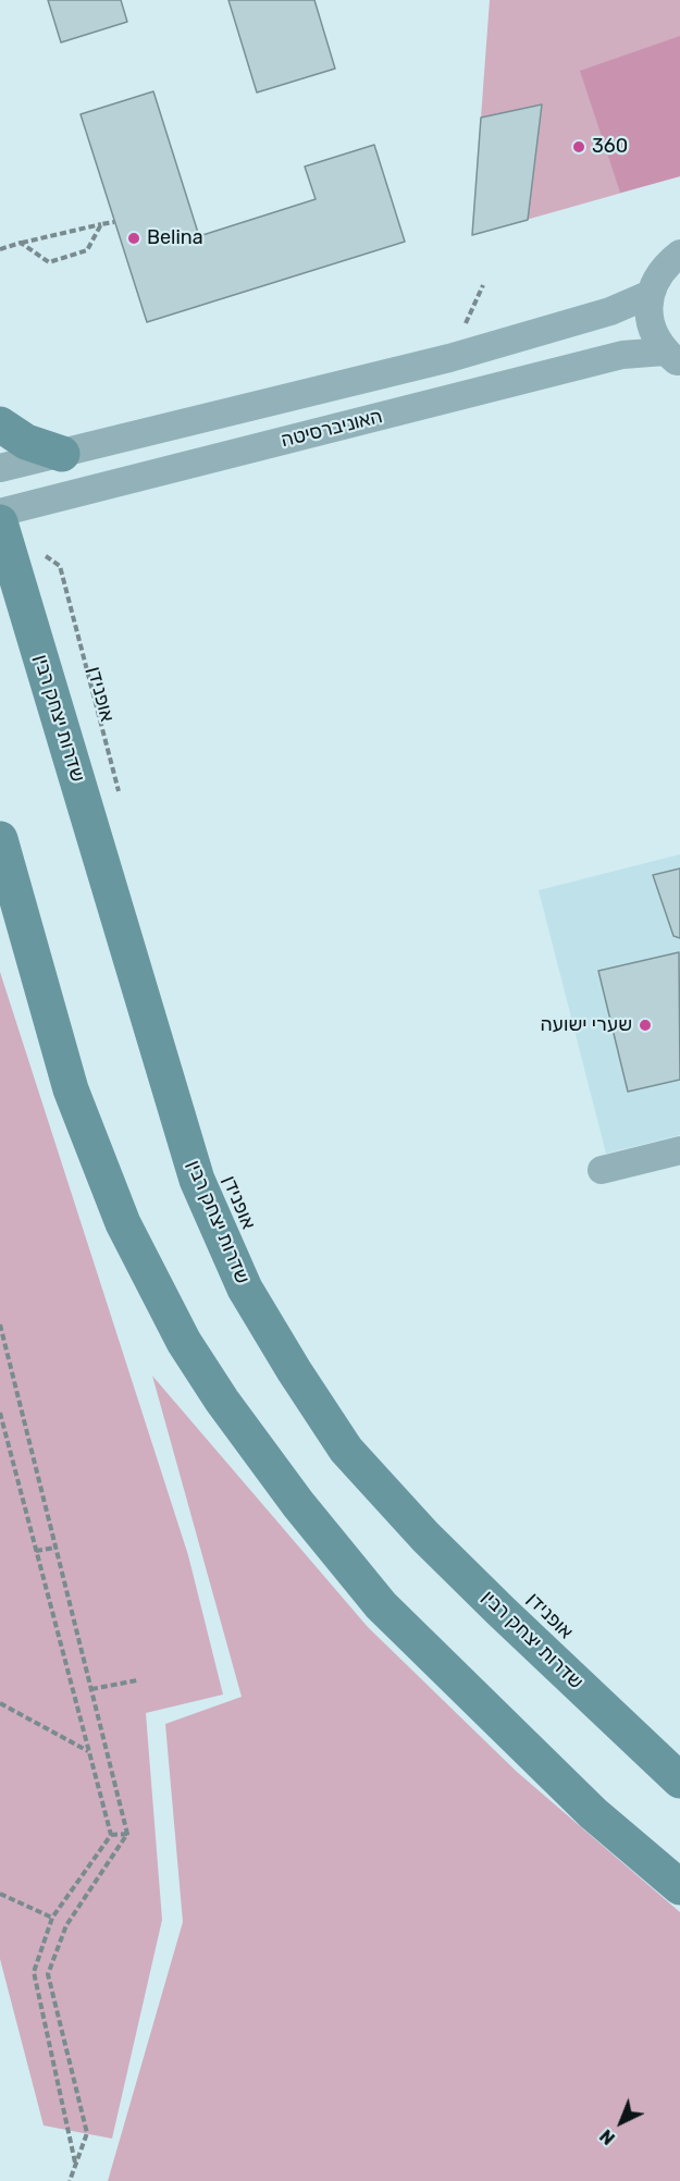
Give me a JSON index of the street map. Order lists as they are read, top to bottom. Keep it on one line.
{"streets":{"main road":["שדרות יצחק רבין"],"street":["האוניברסיטה"]},"crossings":[["האוניברסיטה","שדרות יצחק רבין"]],"places":["360","Belina","שערי ישועה"],"north":"bottom left"}
